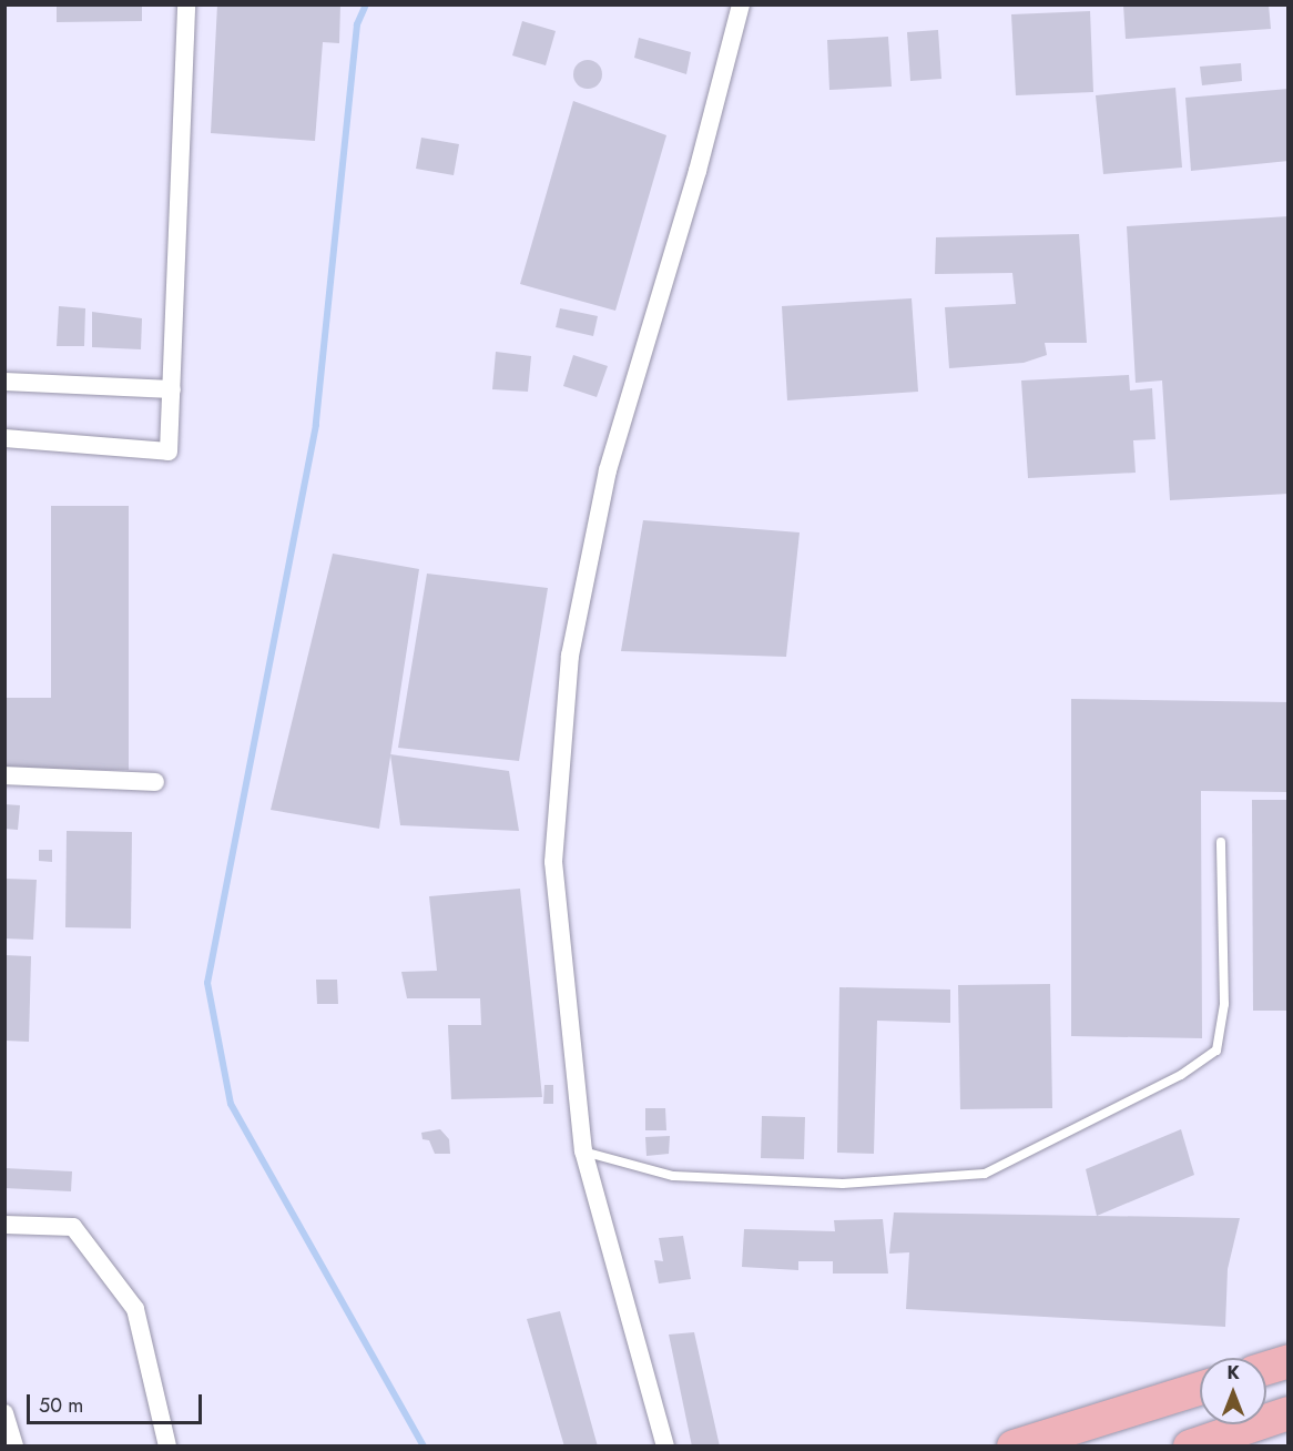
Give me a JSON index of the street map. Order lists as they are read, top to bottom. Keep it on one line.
{"scale_bar":"50 m","north":"top"}
